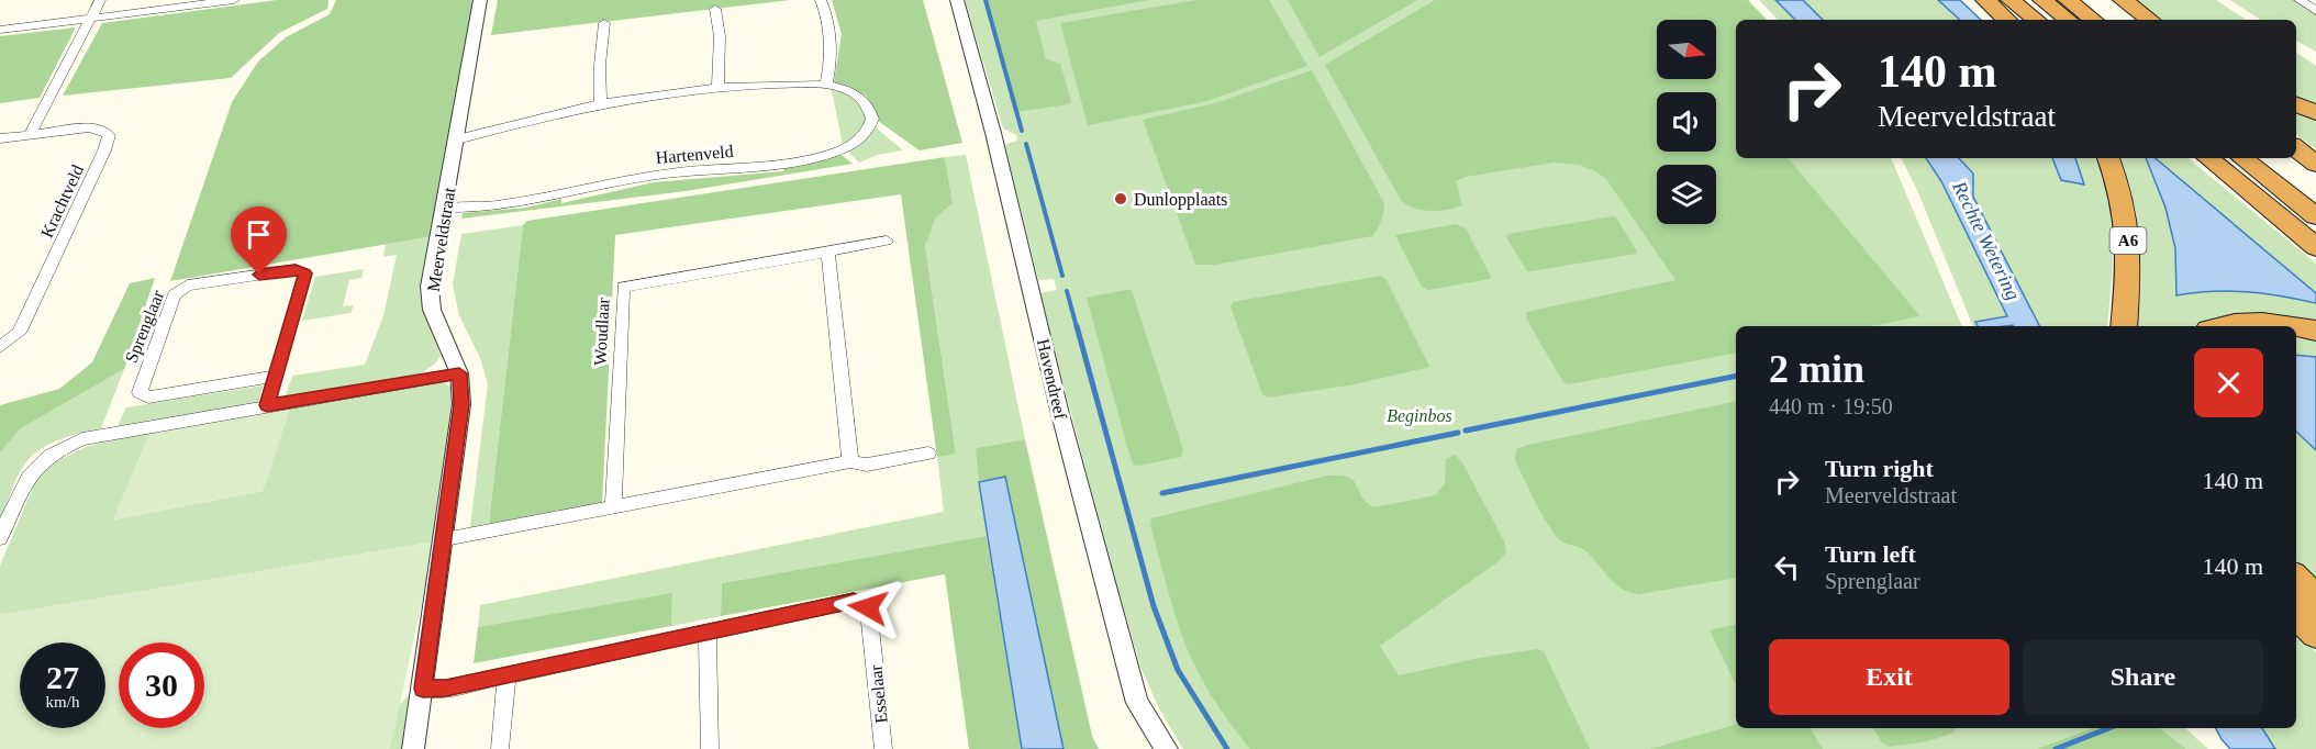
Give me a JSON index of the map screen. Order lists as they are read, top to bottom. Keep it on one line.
{"streets":{"highway":["A6"],"street":["Hartenveld","Krachtveld","Meerveldstraat","Sprenglaar","Woudlaar","Havendreef","Esselaar"]},"crossings":[["Hartenveld","Meerveldstraat"],["Meerveldstraat","Esselaar"]],"water":["Rechte Wetering"],"parks":["Beginbos"],"places":["Dunlopplaats"],"north":"right","page":{"turn":["140 m","Meerveldstraat"],"heading":["2 min","440 m · 19:50"],"list":[{"name":"Turn right","note":"Meerveldstraat","value":"140 m"},{"name":"Turn left","note":"Sprenglaar","value":"140 m"}],"buttons":["Exit","Share"],"speed":"27 km/h","limit":"30"}}
